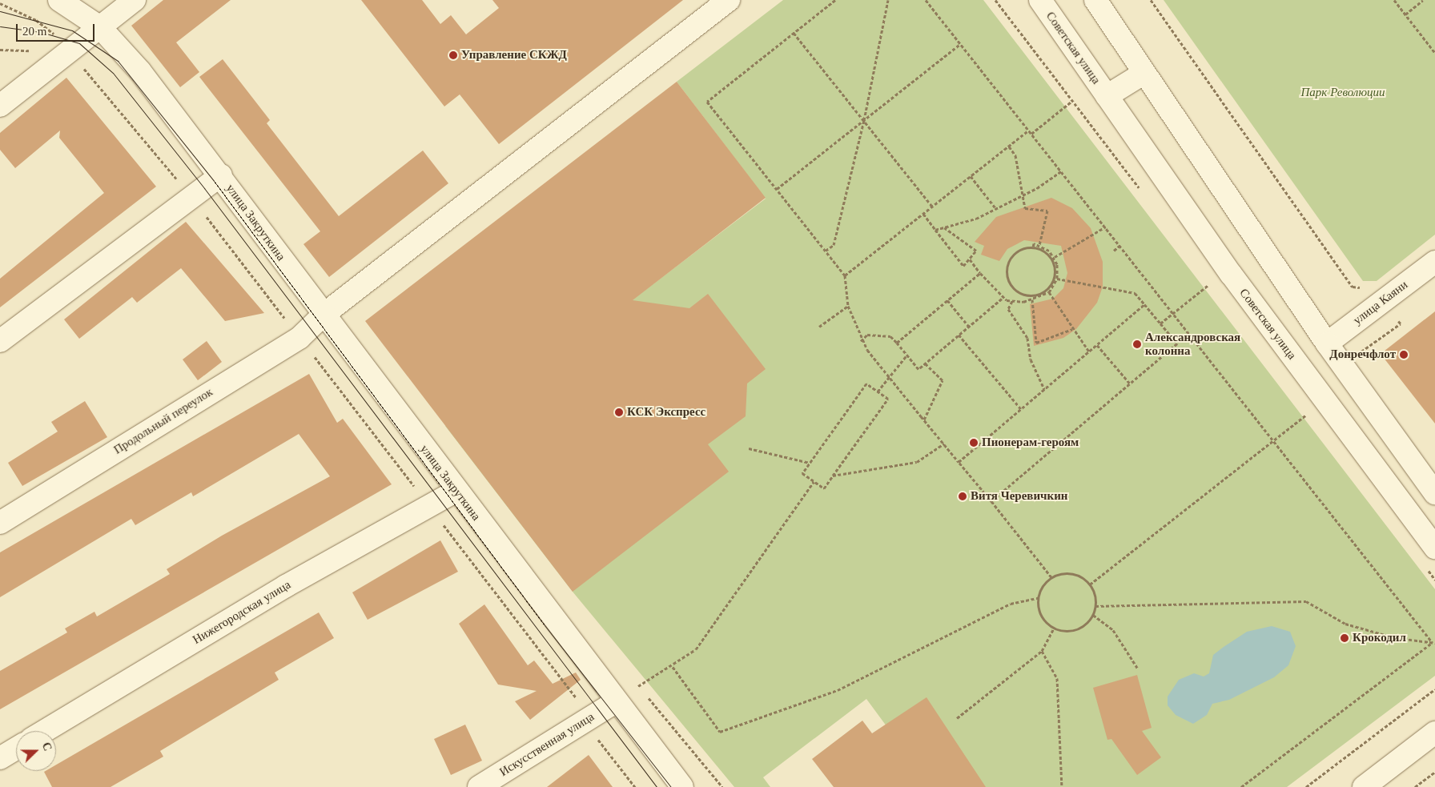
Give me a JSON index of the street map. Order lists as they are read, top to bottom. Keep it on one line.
{"streets":{"street":["Советская улица","улица Закруткина","улица Каяни","Продольный переулок","Нижегородская улица","Искусственная улица"]},"crossings":[["улица Закруткина","Продольный переулок"],["улица Закруткина","Нижегородская улица"],["улица Закруткина","Искусственная улица"]],"parks":["Парк Революции"],"places":["Управление СКЖД","Александровская колонна","Донречфлот","КСК Экспресс","Пионерам-героям","Витя Черевичкин","Крокодил"],"scale_bar":"20 m","north":"right"}
